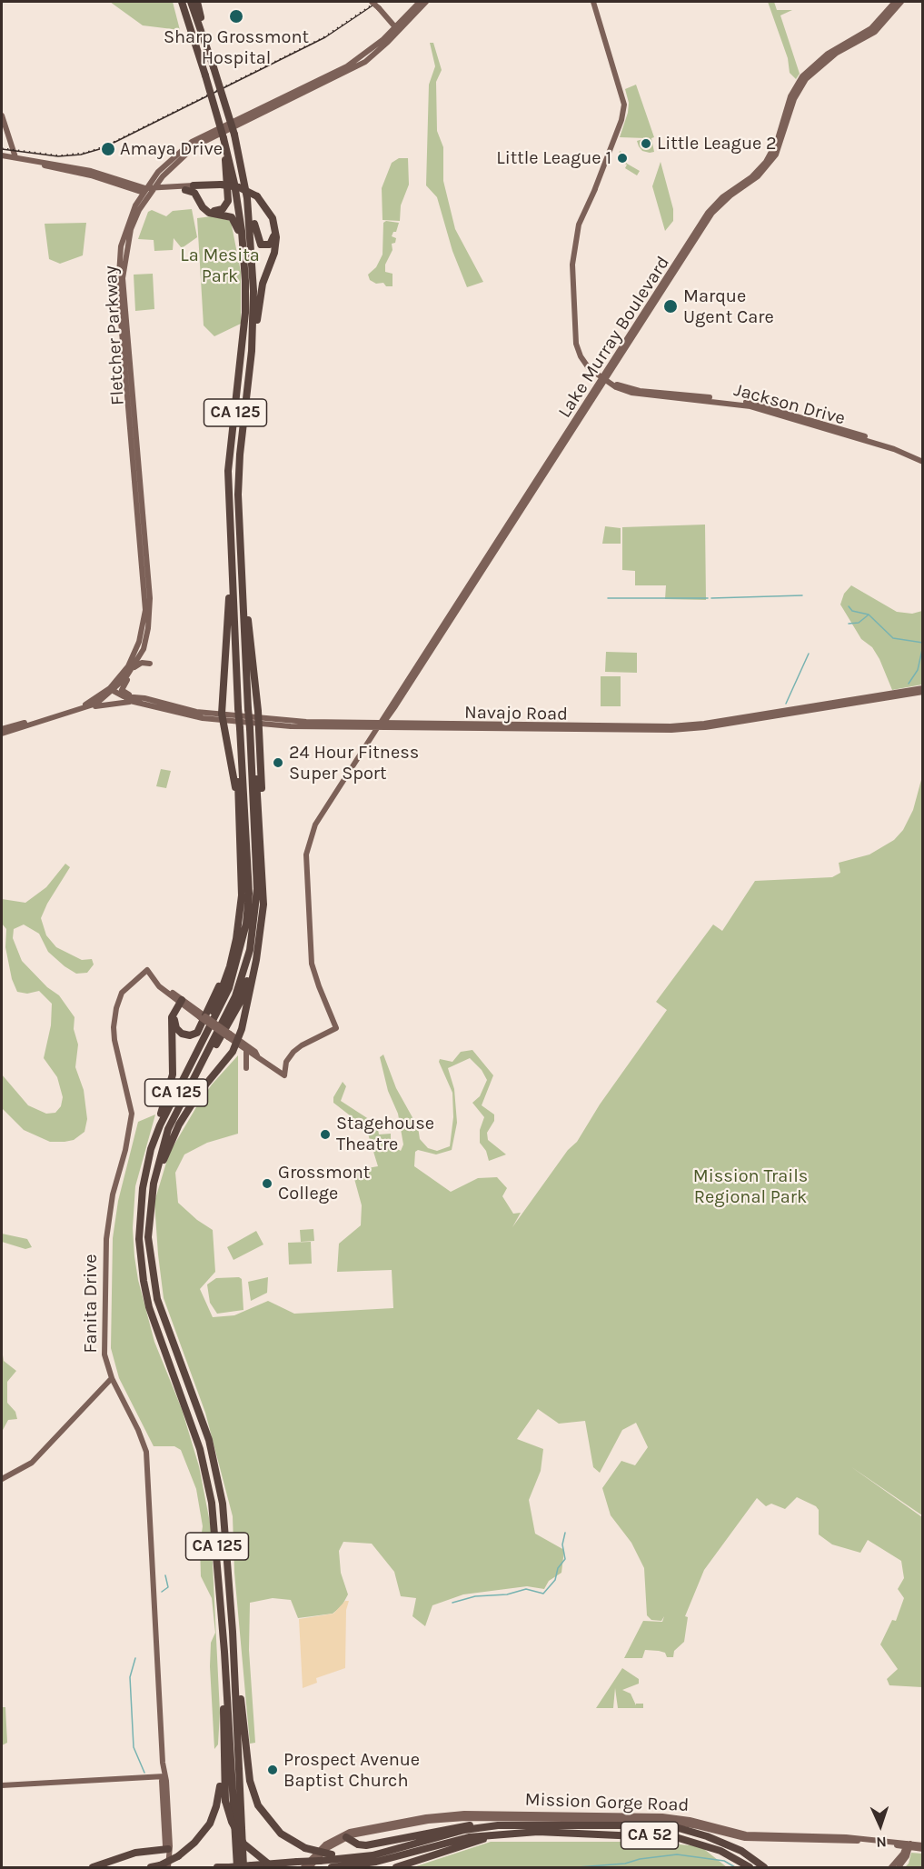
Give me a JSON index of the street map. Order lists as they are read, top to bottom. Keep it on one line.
{"streets":{"highway":["CA 125","CA 52"],"main road":["Fletcher Parkway","Lake Murray Boulevard","Jackson Drive","Navajo Road","Fanita Drive","Mission Gorge Road"]},"crossings":[["Fletcher Parkway","Navajo Road"],["Lake Murray Boulevard","Jackson Drive"],["Lake Murray Boulevard","Navajo Road"],["CA 125","CA 52"]],"parks":["La Mesita Park","Mission Trails Regional Park"],"places":["Sharp Grossmont Hospital","Little League 2","Amaya Drive","Little League 1","Marque Ugent Care","24 Hour Fitness Super Sport","Stagehouse Theatre","Grossmont College","Prospect Avenue Baptist Church"],"north":"bottom"}
